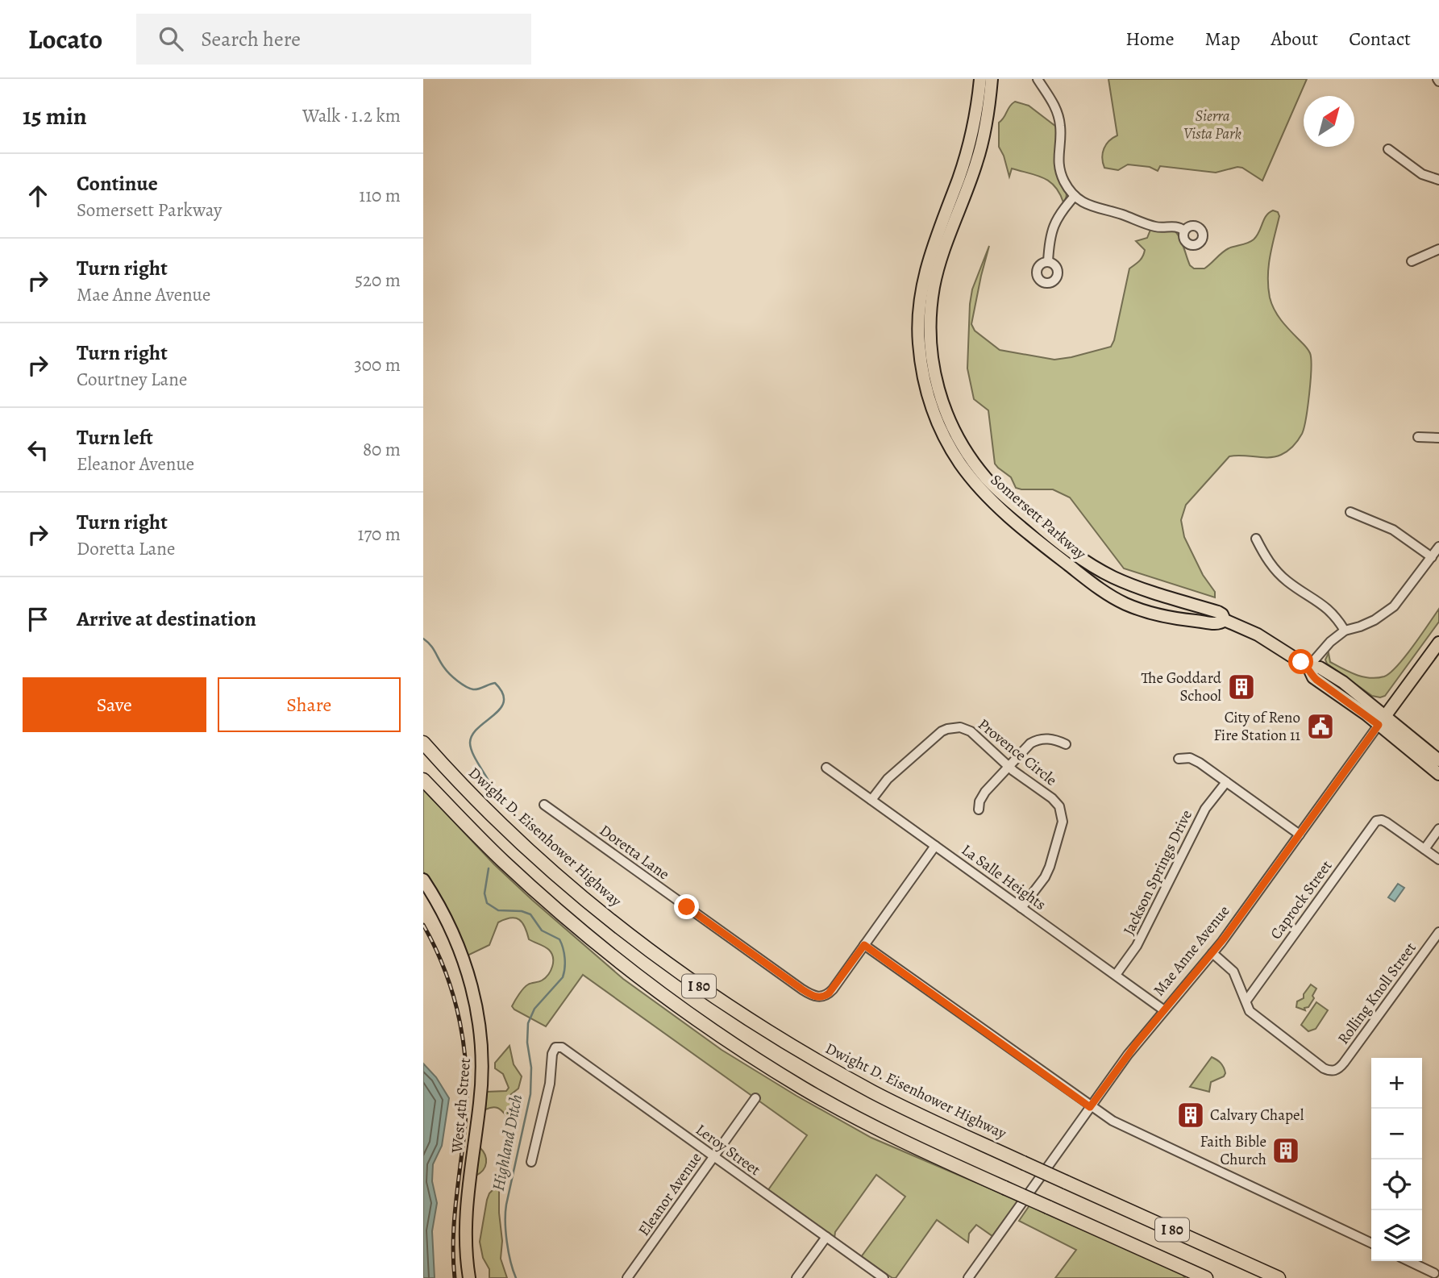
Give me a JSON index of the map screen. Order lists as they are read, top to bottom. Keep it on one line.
{"streets":{"highway":["Dwight D. Eisenhower Highway","I 80"],"main road":["Somersett Parkway","Mae Anne Avenue","West 4th Street"],"street":["Provence Circle","Doretta Lane","Jackson Springs Drive","La Salle Heights","Caprock Street","Rolling Knoll Street","Leroy Street","Eleanor Avenue"]},"crossings":[["Somersett Parkway","Mae Anne Avenue"],["Provence Circle","La Salle Heights"],["Jackson Springs Drive","La Salle Heights"],["La Salle Heights","Mae Anne Avenue"],["Caprock Street","Rolling Knoll Street"],["Leroy Street","Eleanor Avenue"]],"water":["Highland Ditch"],"parks":["Sierra Vista Park"],"places":{"building":["The Goddard School","Calvary Chapel","Faith Bible Church"],"public building":["City of Reno Fire Station 11"]},"north":"top right","page":{"header":"Locato","search":"Search here","nav":["Home","Map","About","Contact"],"heading":["15 min","Walk · 1.2 km"],"list":[["Continue","Somersett Parkway","110 m"],["Turn right","Mae Anne Avenue","520 m"],["Turn right","Courtney Lane","300 m"],["Turn left","Eleanor Avenue","80 m"],["Turn right","Doretta Lane","170 m"],"Arrive at destination"],"buttons":["Save","Share"],"map_buttons":["+","−"]}}
